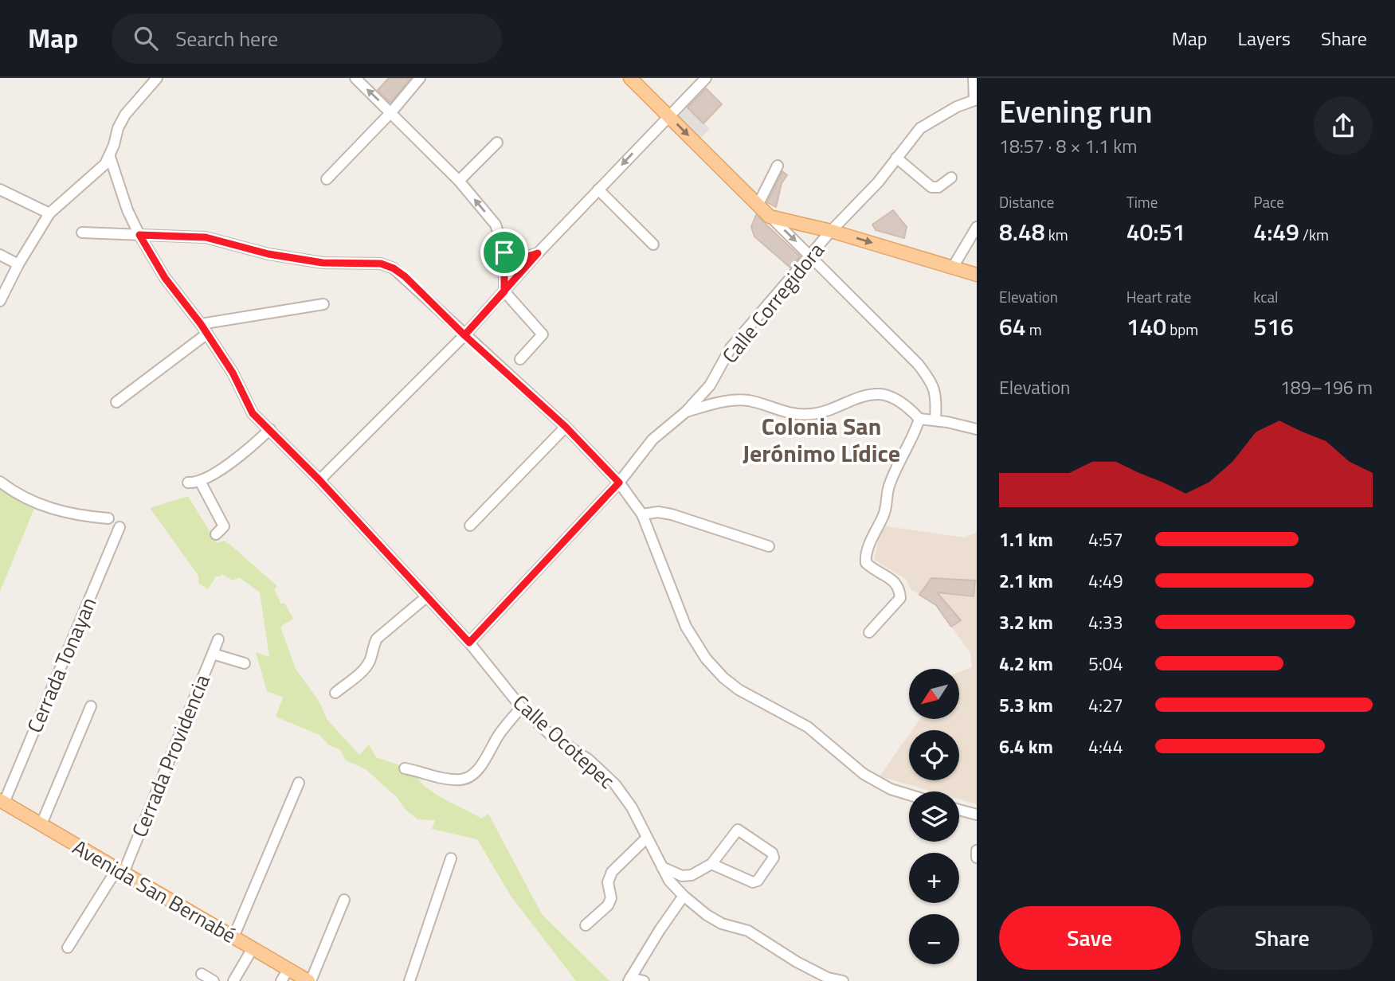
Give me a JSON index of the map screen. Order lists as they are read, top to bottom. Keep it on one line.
{"streets":{"main road":["Avenida San Bernabé"],"street":["Calle Corregidora","Cerrada Tonayan","Calle Ocotepec","Cerrada Providencia"]},"crossings":[["Calle Corregidora","Calle Ocotepec"],["Cerrada Tonayan","Avenida San Bernabé"],["Cerrada Providencia","Avenida San Bernabé"]],"districts":["Colonia San Jerónimo Lídice"],"north":"bottom left","page":{"header":"Map","search":"Search here","nav":["Map","Layers","Share"],"heading":["Evening run","18:57 · 8 × 1.1 km"],"stats":[["Distance","8.48 km"],["Time","40:51"],["Pace","4:49 /km"],["Elevation","64 m"],["Heart rate","140 bpm"],["kcal","516"]],"chart":["Elevation","189–196 m"],"list":[{"name":"1.1 km","note":"4:57"},{"name":"2.1 km","note":"4:49"},{"name":"3.2 km","note":"4:33"},{"name":"4.2 km","note":"5:04"},{"name":"5.3 km","note":"4:27"},{"name":"6.4 km","note":"4:44"}],"map_buttons":["+","−"],"buttons":["Save","Share"]}}
